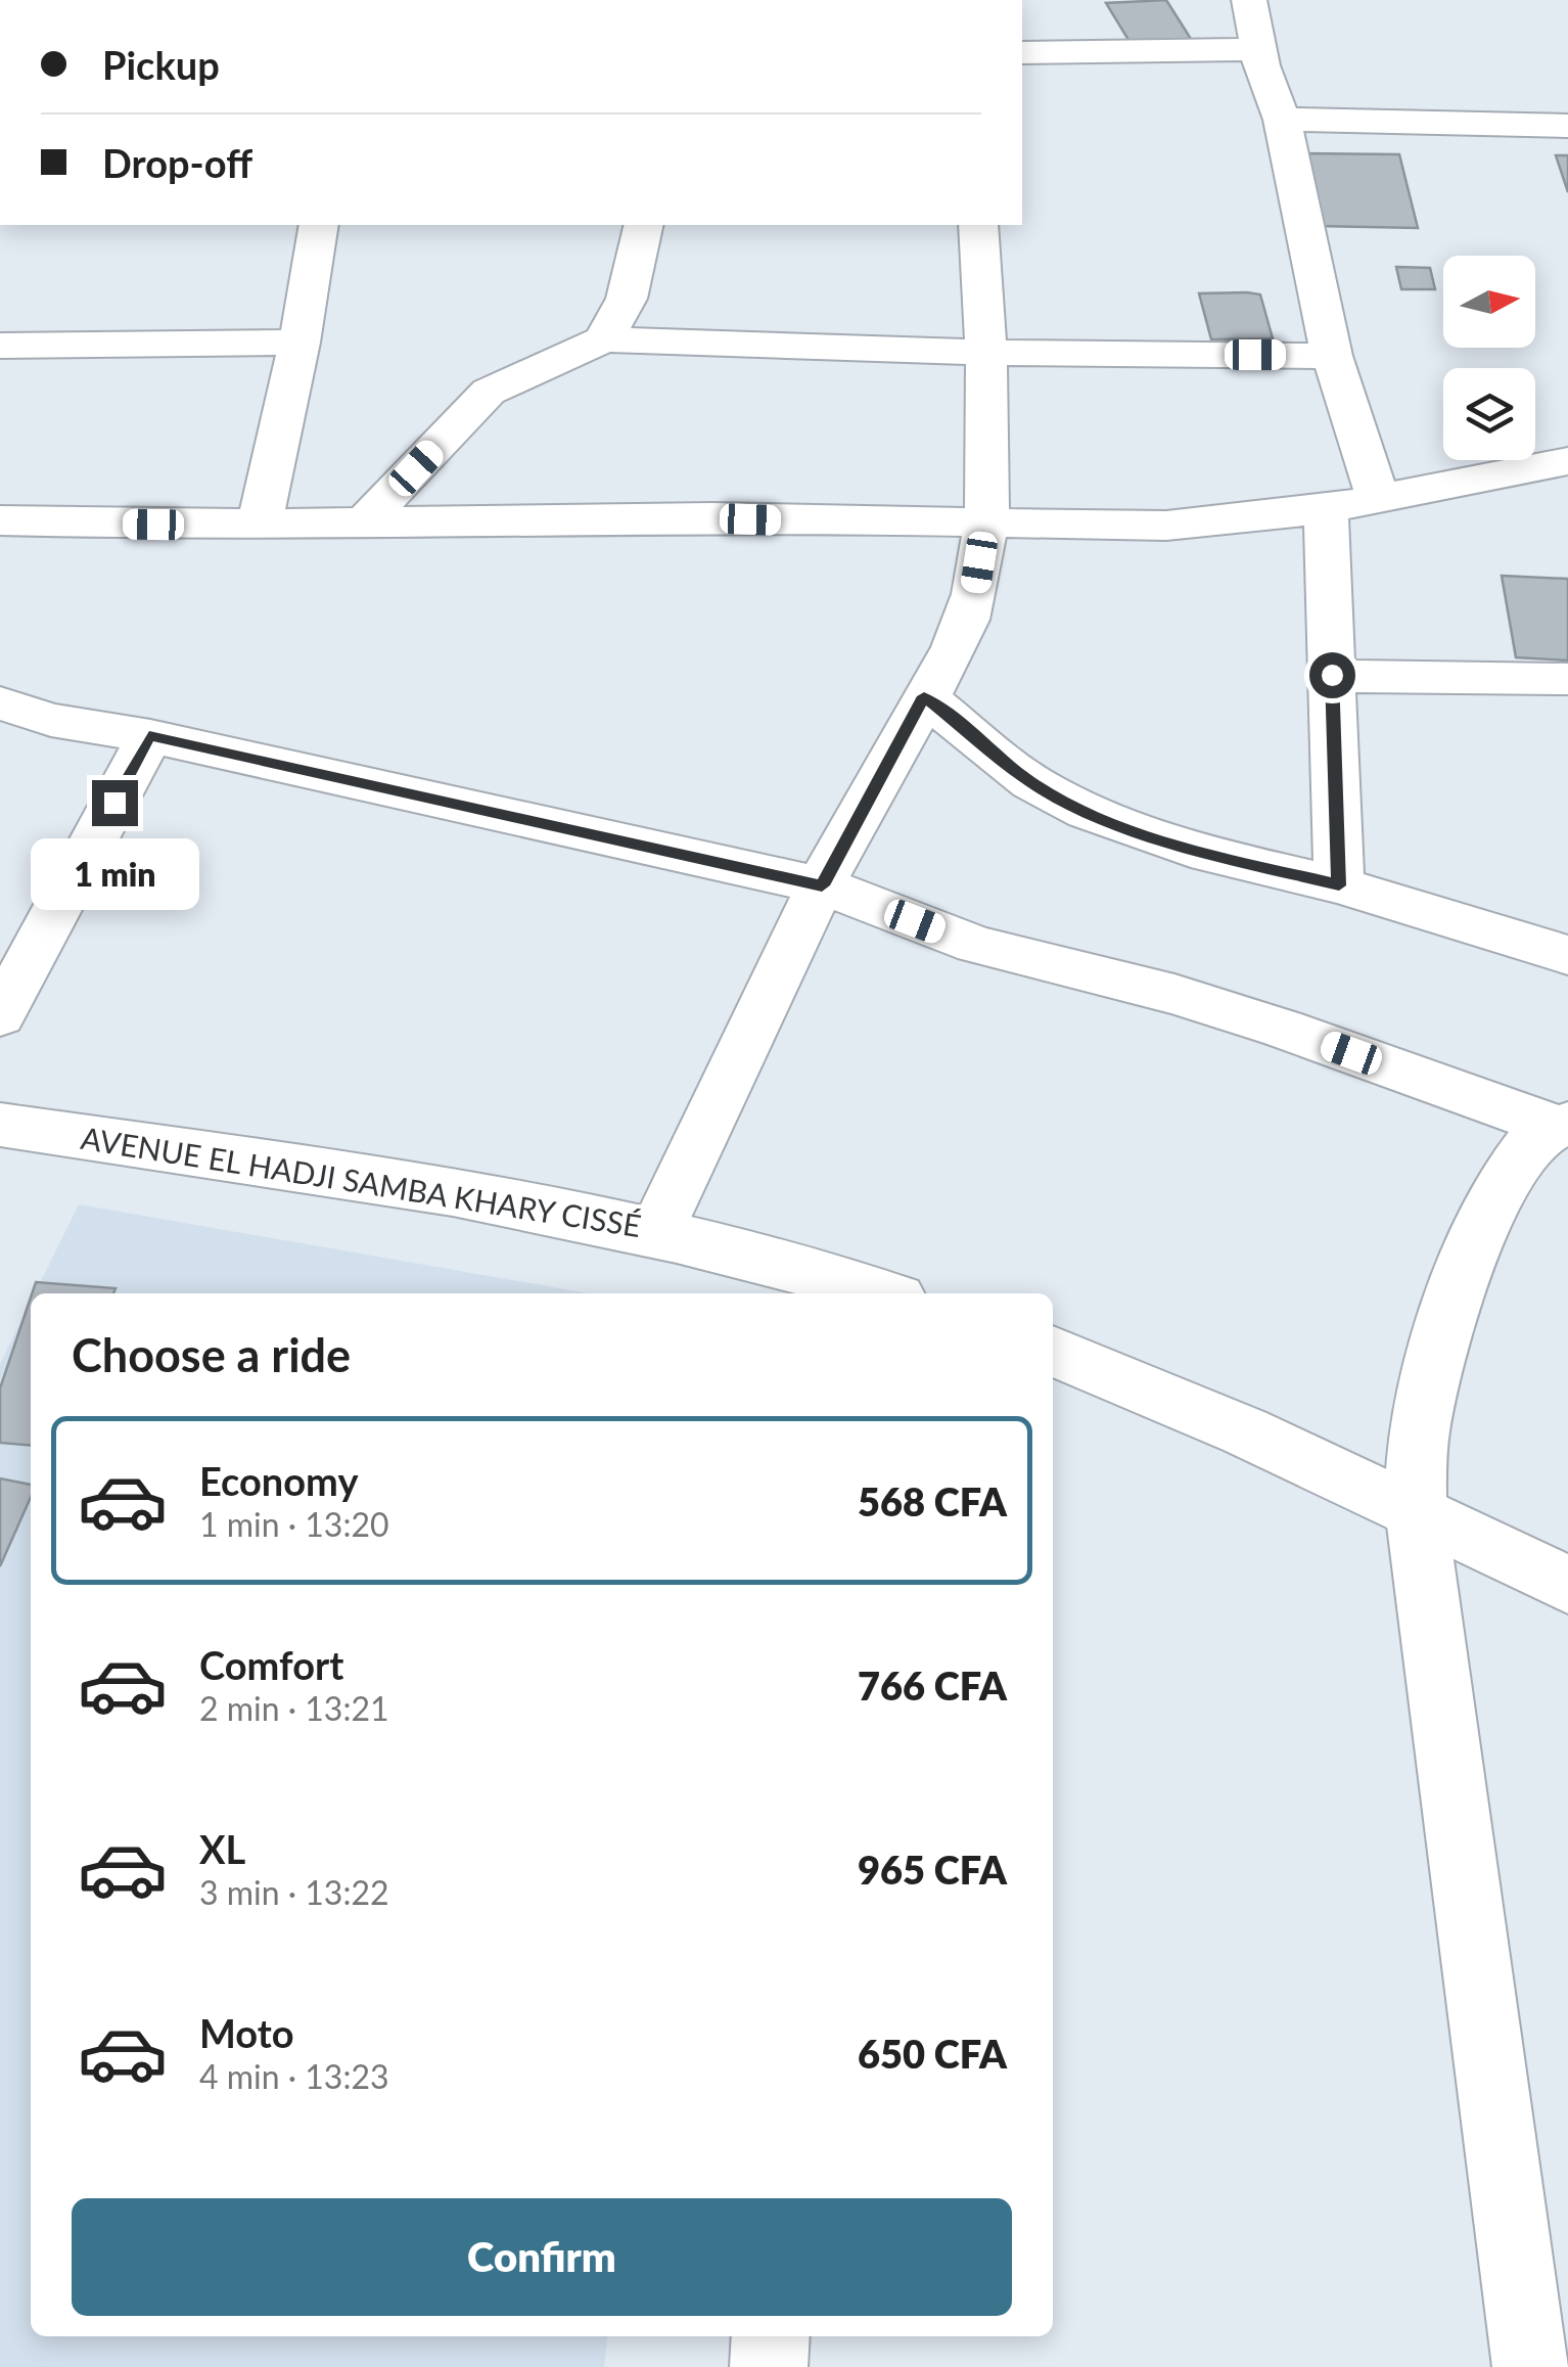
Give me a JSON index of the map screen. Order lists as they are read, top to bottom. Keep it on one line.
{"streets":{"street":["AVENUE EL HADJI SAMBA KHARY CISSÉ"]},"north":"right","page":{"banner":["Pickup","Drop-off"],"bubble":"1 min","heading":"Choose a ride","list":[{"name":"Economy","note":"1 min · 13:20","value":"568 CFA"},{"name":"Comfort","note":"2 min · 13:21","value":"766 CFA"},{"name":"XL","note":"3 min · 13:22","value":"965 CFA"},{"name":"Moto","note":"4 min · 13:23","value":"650 CFA"}],"buttons":"Confirm"}}
